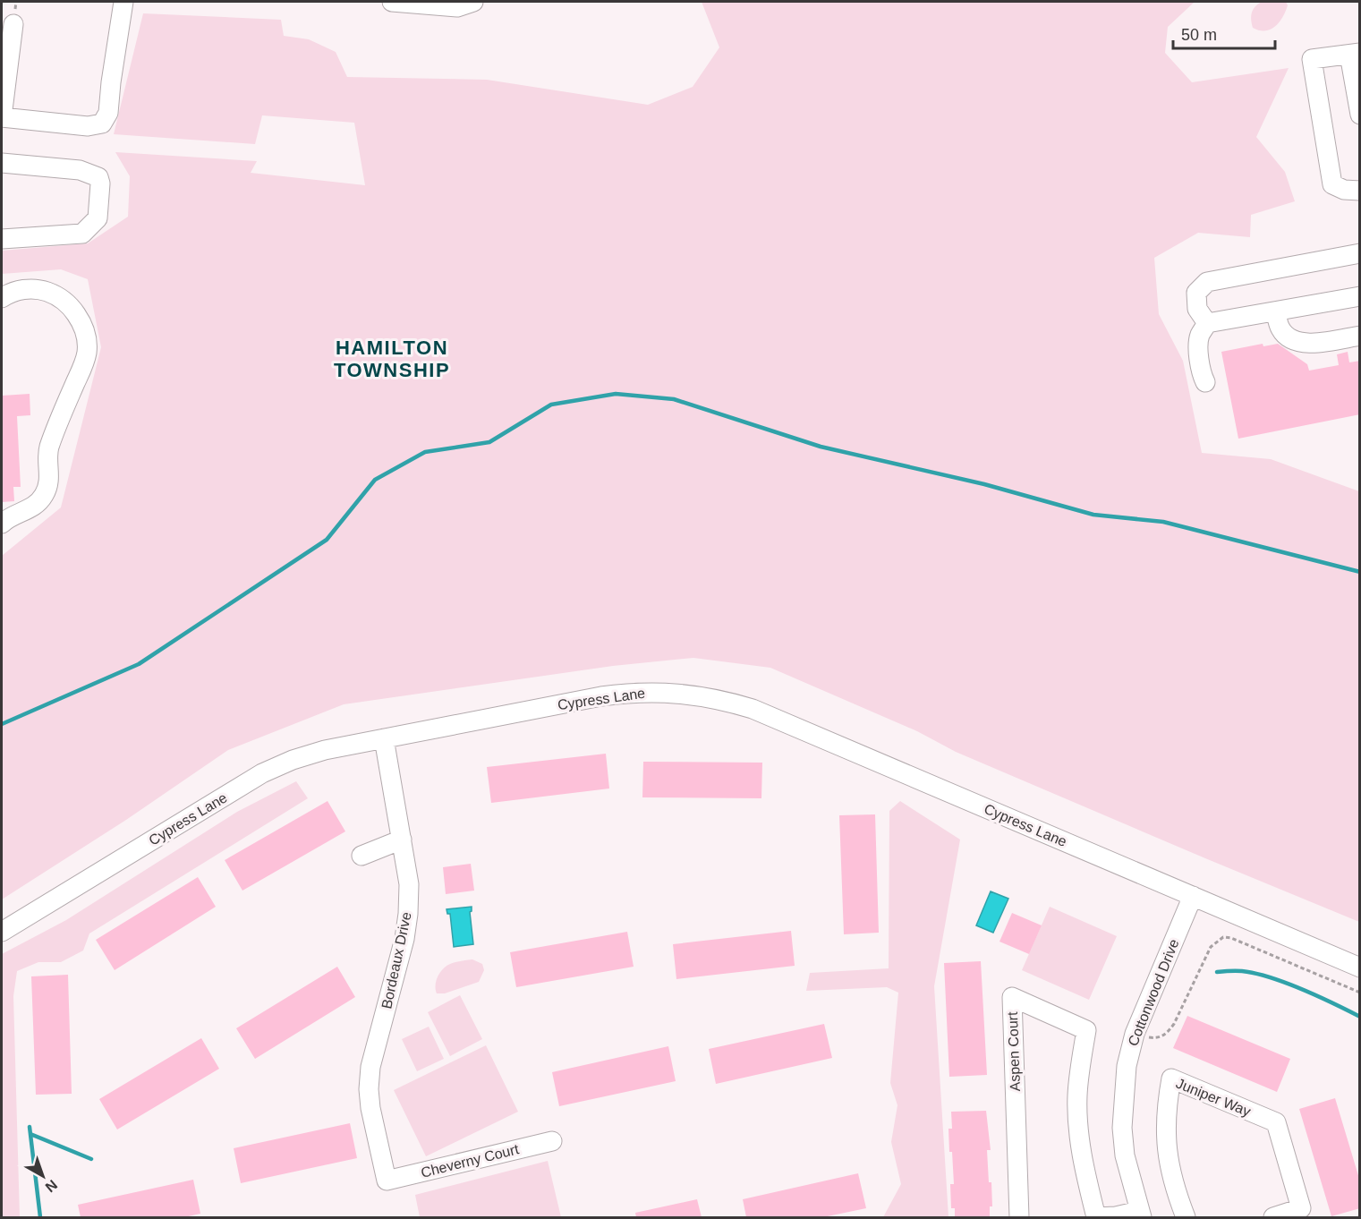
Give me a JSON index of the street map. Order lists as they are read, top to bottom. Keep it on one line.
{"streets":{"street":["Cypress Lane","Bordeaux Drive","Cottonwood Drive","Aspen Court","Juniper Way","Cheverny Court"]},"crossings":[["Cypress Lane","Bordeaux Drive"],["Cypress Lane","Cottonwood Drive"],["Bordeaux Drive","Cheverny Court"],["Cottonwood Drive","Aspen Court"]],"districts":["HAMILTON TOWNSHIP"],"scale_bar":"50 m","north":"bottom right"}
